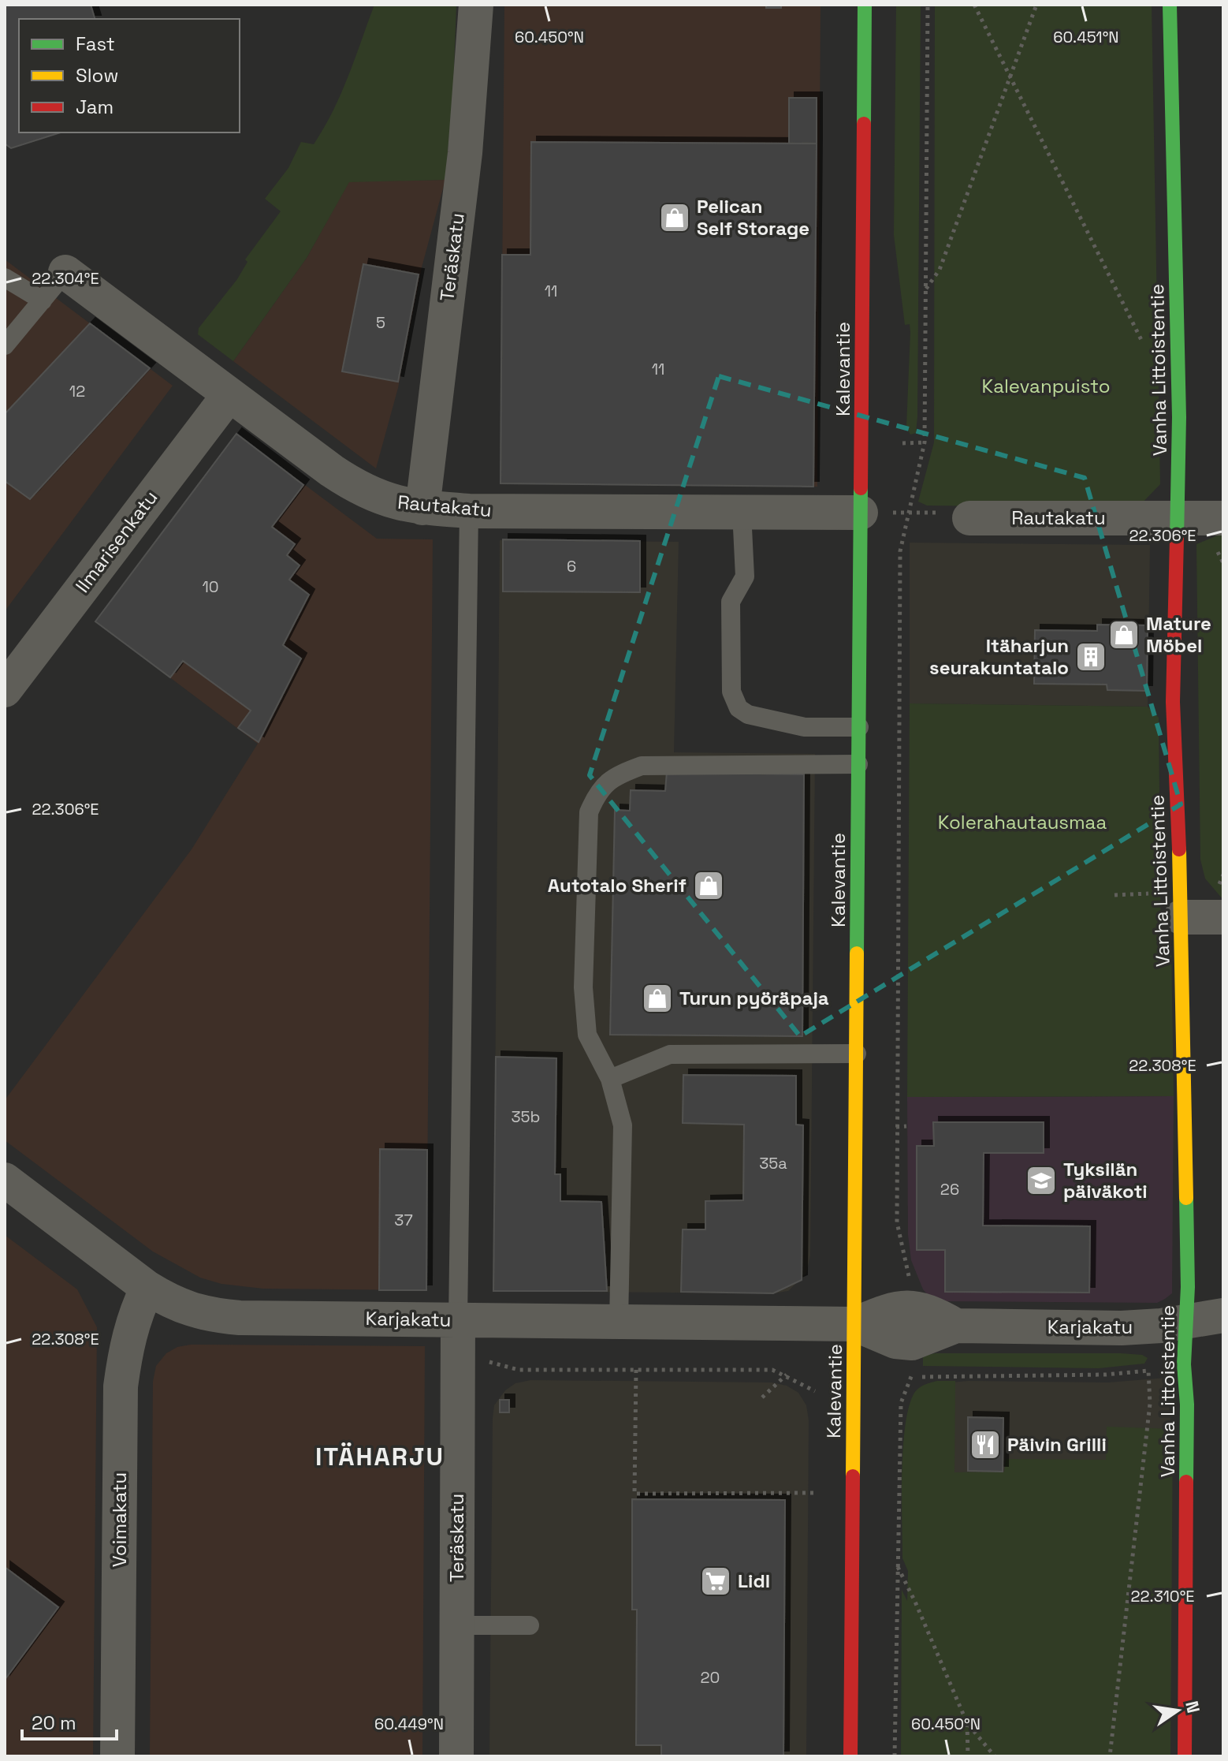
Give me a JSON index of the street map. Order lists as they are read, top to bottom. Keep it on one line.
{"streets":{"main road":["Kalevantie","Vanha Littoistentie"],"street":["Teräskatu","Rautakatu","Ilmarisenkatu","Karjakatu","Voimakatu"]},"crossings":[["Teräskatu","Rautakatu"],["Teräskatu","Karjakatu"],["Kalevantie","Rautakatu"],["Kalevantie","Karjakatu"],["Vanha Littoistentie","Rautakatu"],["Vanha Littoistentie","Karjakatu"],["Rautakatu","Ilmarisenkatu"],["Karjakatu","Voimakatu"]],"districts":["ITÄHARJU"],"parks":["Kalevanpuisto","Kolerahautausmaa"],"places":{"shop":["Pelican Self Storage","Mature Möbel","Autotalo Sherif","Turun pyöräpaja"],"building":["Itäharjun seurakuntatalo"],"school or university":["Tyksilän päiväkoti"],"restaurant":["Päivin Grilli"],"supermarket":["Lidl"]},"house_numbers":["11","5","11","12","6","10","35b","35a","26","37","20"],"legend":["Fast","Slow","Jam"],"scale_bar":"20 m","north":"right","coordinates":["60.450°N","60.451°N","22.304°E","22.306°E","22.308°E","22.310°E","60.449°N"]}
